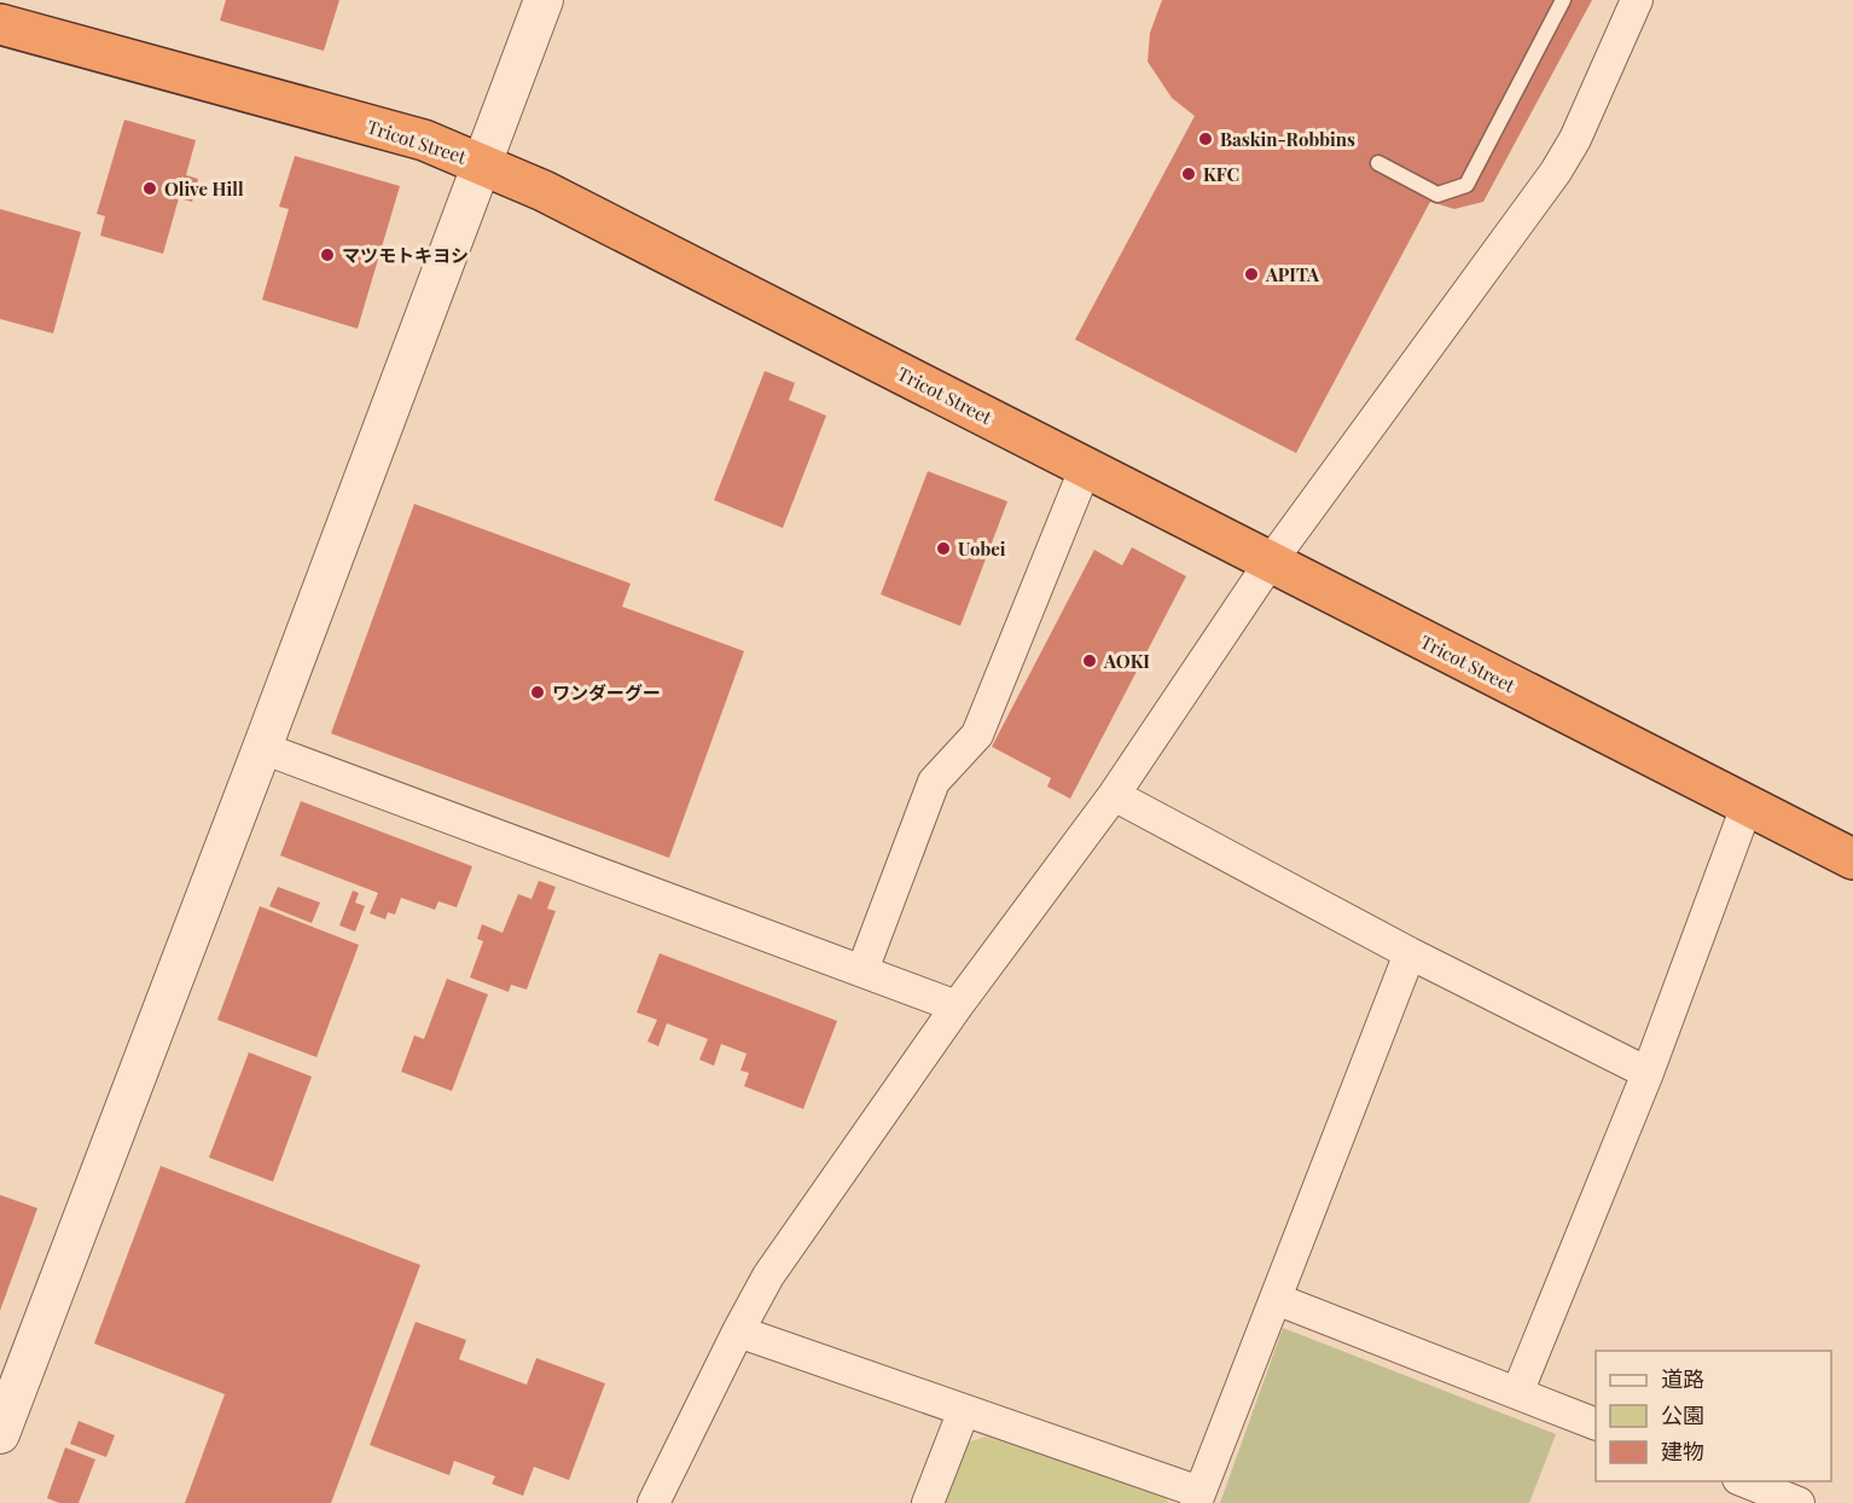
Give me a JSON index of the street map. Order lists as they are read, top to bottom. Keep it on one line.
{"streets":{"highway":["Tricot Street"]},"places":["Baskin-Robbins","KFC","Olive Hill","マツモトキヨシ","APITA","Uobei","AOKI","ワンダーグー"],"legend":["道路","公園","建物"]}
